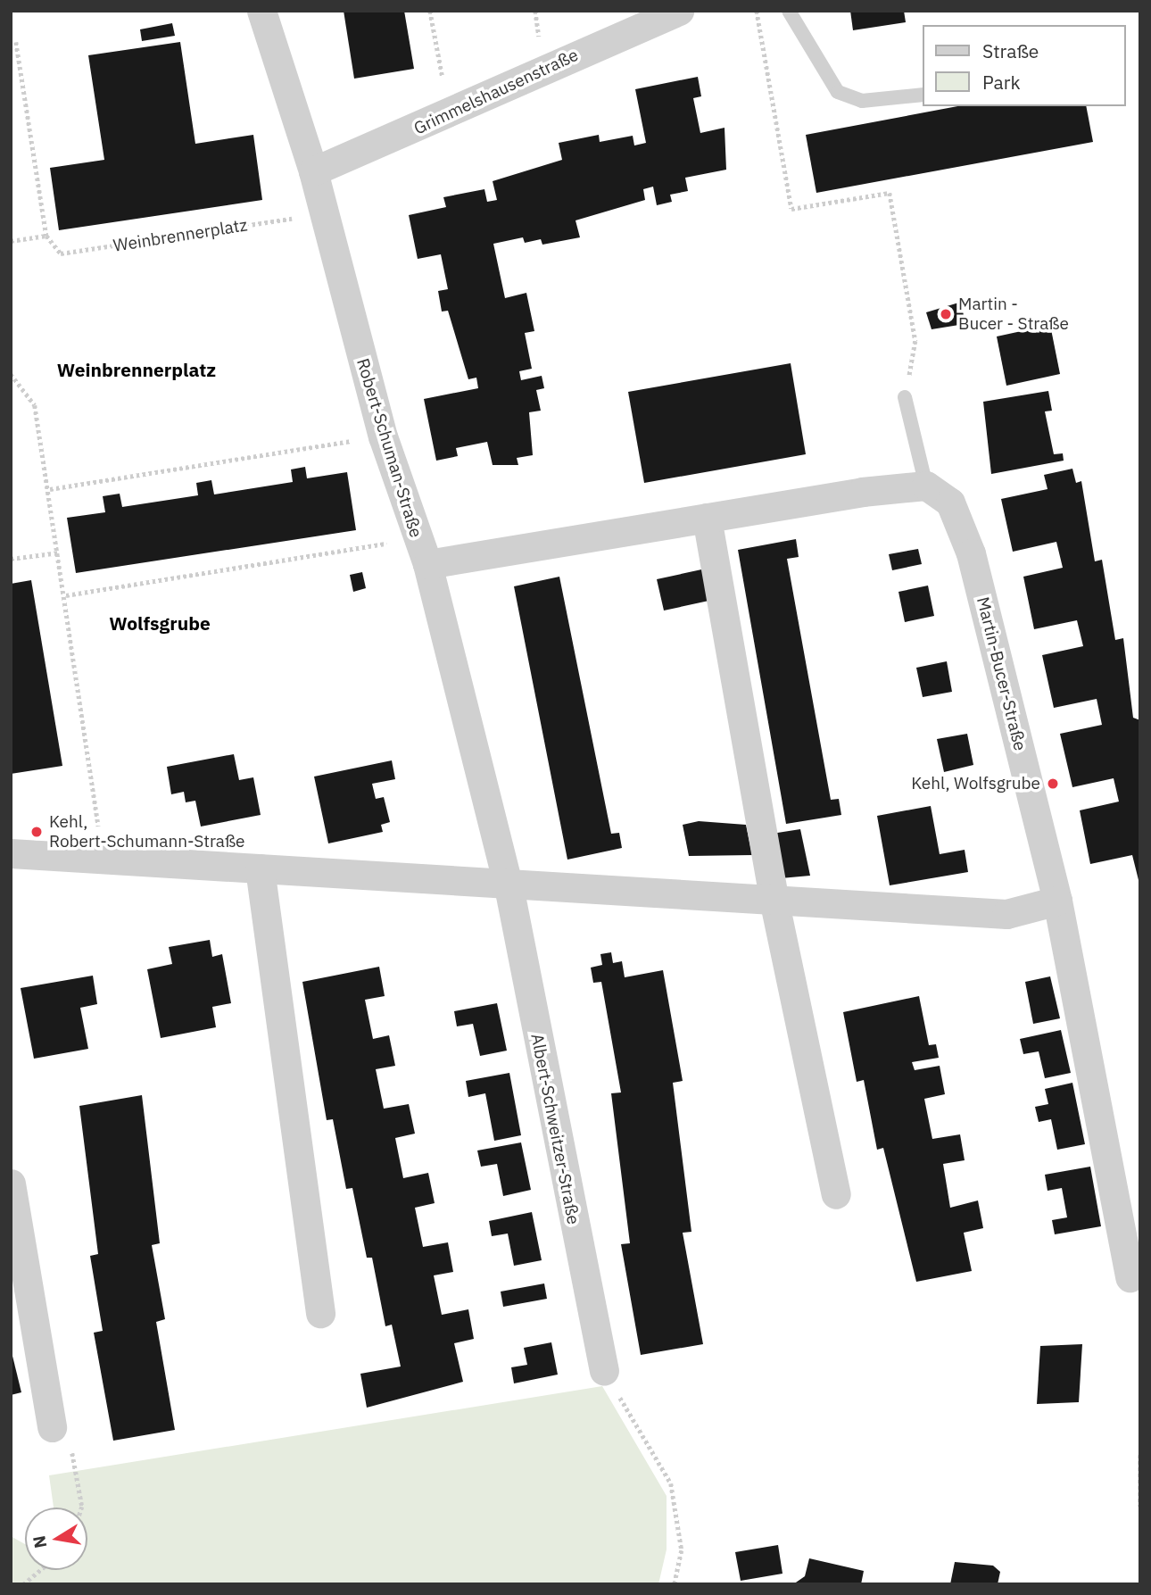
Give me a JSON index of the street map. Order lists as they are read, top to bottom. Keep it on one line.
{"streets":{"street":["Grimmelshausenstraße","Robert-Schuman-Straße","Martin-Bucer-Straße","Albert-Schweitzer-Straße"],"path":["Weinbrennerplatz"]},"crossings":[["Grimmelshausenstraße","Robert-Schuman-Straße"],["Weinbrennerplatz","Robert-Schuman-Straße"],["Robert-Schuman-Straße","Albert-Schweitzer-Straße"]],"districts":["Weinbrennerplatz","Wolfsgrube"],"places":["Martin - Bucer - Straße","Kehl, Wolfsgrube","Kehl, Robert-Schumann-Straße"],"legend":["Straße","Park"],"north":"left"}
